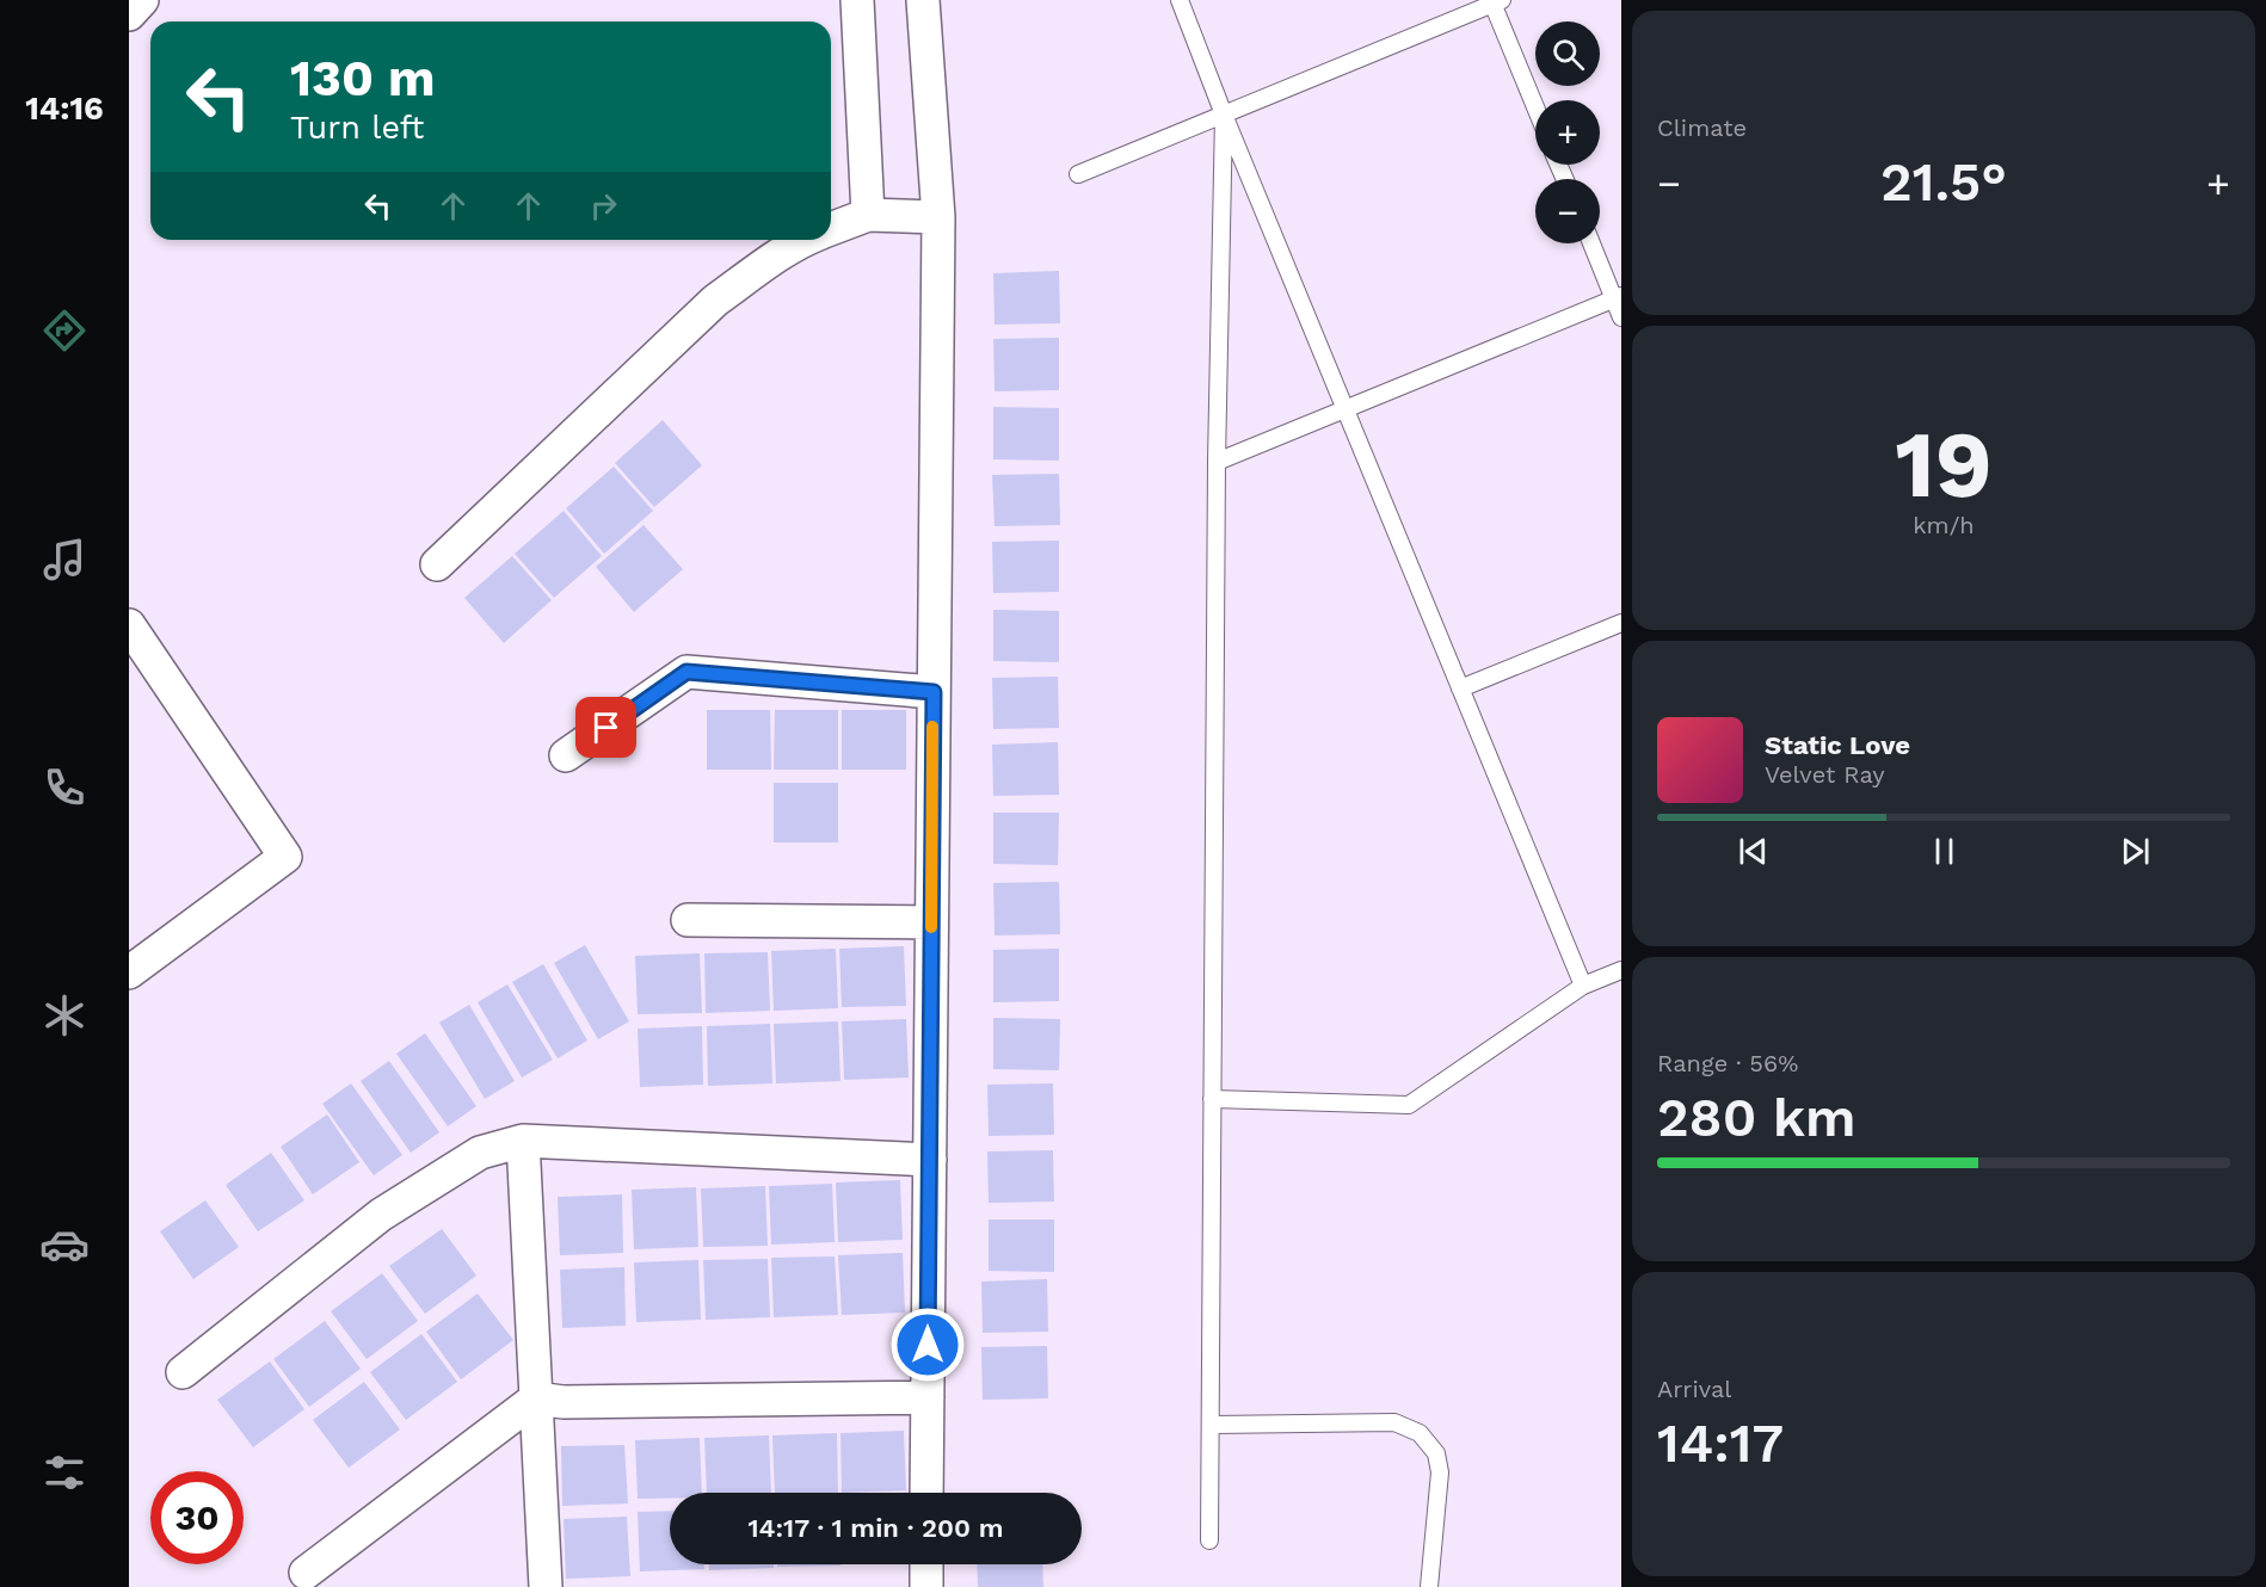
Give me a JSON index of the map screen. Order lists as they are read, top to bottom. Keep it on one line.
{"page":{"tabs":"14:16","tile":["Climate",["19","km/h"],["Range · 56%","280 km"],["Arrival","14:17"]],"map_buttons":["+","−"],"turn":["130 m","Turn left"],"heat":["−","21.5°","+"],"song":["Static Love","Velvet Ray"],"limit":"30","trip":"14:17 · 1 min · 200 m"}}
